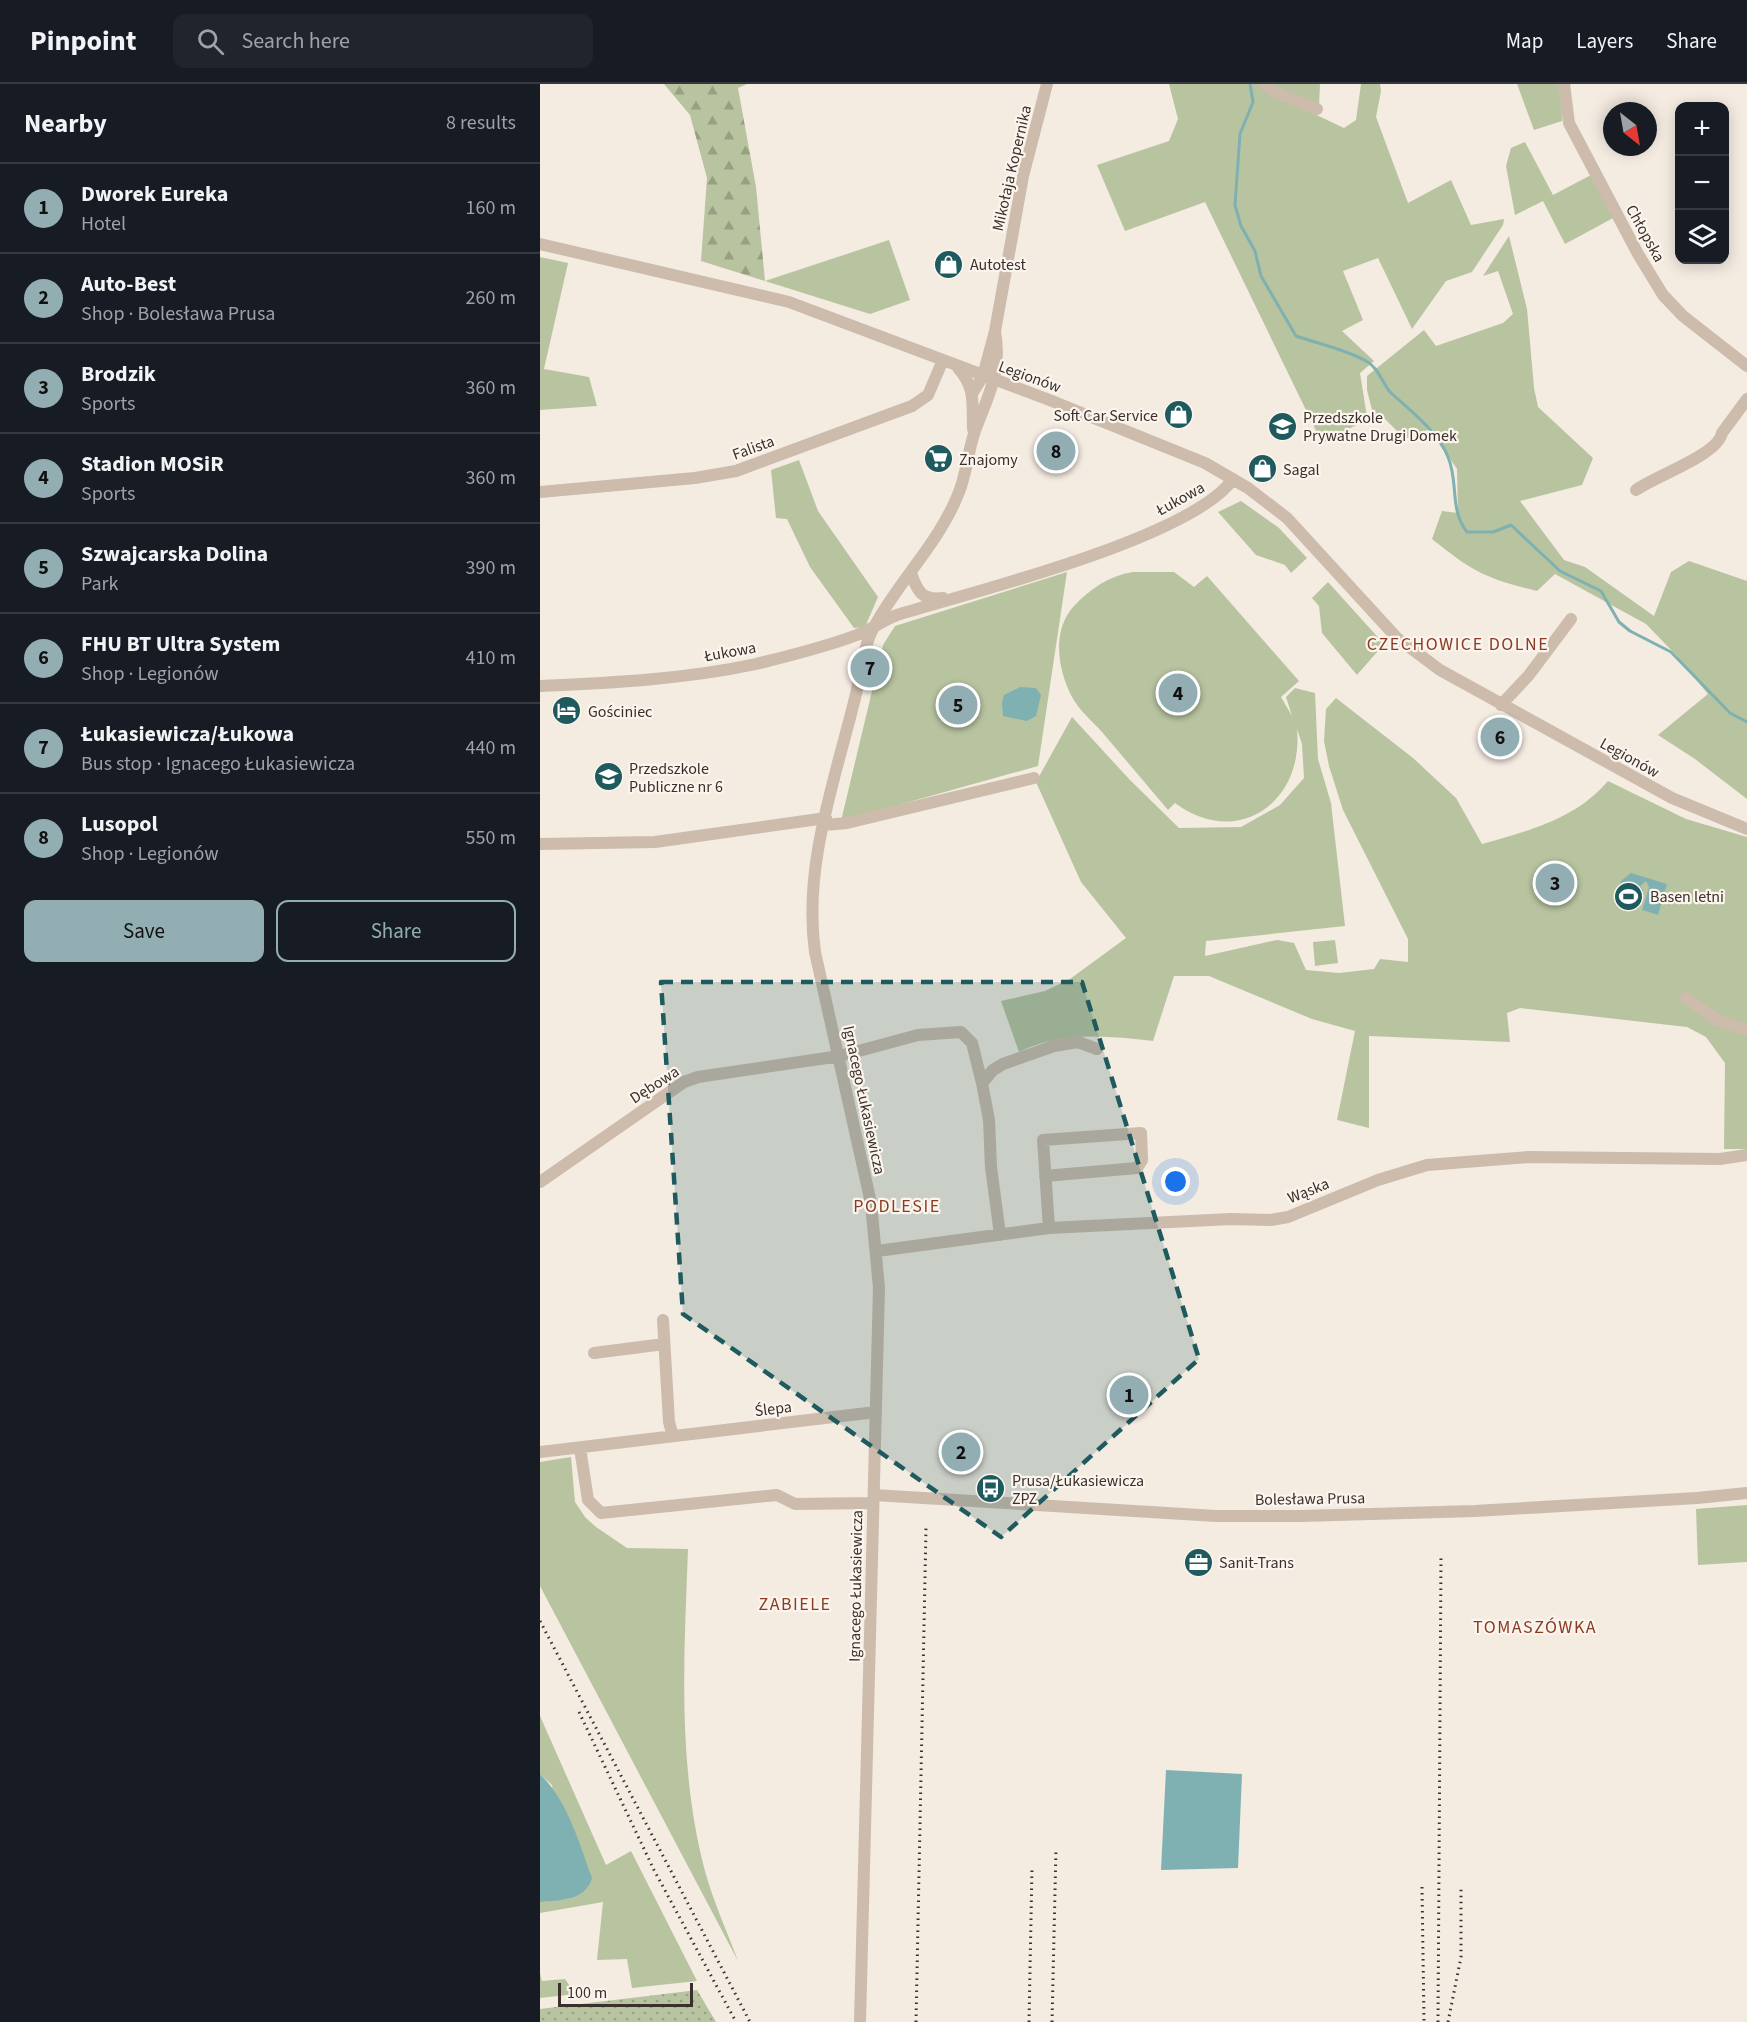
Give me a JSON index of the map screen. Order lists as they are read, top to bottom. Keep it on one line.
{"streets":{"street":["Mikołaja Kopernika","Chłopska","Legionów","Falista","Łukowa","Dębowa","Ignacego Łukasiewicza","Wąska","Ślepa","Bolesława Prusa"]},"crossings":[["Mikołaja Kopernika","Legionów"],["Mikołaja Kopernika","Ignacego Łukasiewicza"],["Legionów","Falista"],["Legionów","Łukowa"],["Legionów","Ignacego Łukasiewicza"],["Łukowa","Ignacego Łukasiewicza"],["Dębowa","Ignacego Łukasiewicza"],["Dębowa","Wąska"],["Ignacego Łukasiewicza","Wąska"],["Ignacego Łukasiewicza","Ślepa"],["Ignacego Łukasiewicza","Bolesława Prusa"],["Ślepa","Bolesława Prusa"]],"districts":["CZECHOWICE DOLNE","PODLESIE","ZABIELE","TOMASZÓWKA"],"places":{"shop":["Autotest","Soft Car Service","Sagal"],"school or university":["Przedszkole Prywatne Drugi Domek","Przedszkole Publiczne nr 6"],"supermarket":["Znajomy"],"hotel":["Gościniec"],"sports":["Basen letni"],"bus stop":["Prusa/Łukasiewicza ZPZ"],"office":["Sanit-Trans"]},"scale_bar":"100 m","north":"bottom right","page":{"header":"Pinpoint","search":"Search here","nav":["Map","Layers","Share"],"heading":["Nearby","8 results"],"map_buttons":["+","−"],"list":[{"mark":"1","name":"Dworek Eureka","note":"Hotel","value":"160 m"},{"mark":"2","name":"Auto-Best","note":"Shop · Bolesława Prusa","value":"260 m"},{"mark":"3","name":"Brodzik","note":"Sports","value":"360 m"},{"mark":"4","name":"Stadion MOSiR","note":"Sports","value":"360 m"},{"mark":"5","name":"Szwajcarska Dolina","note":"Park","value":"390 m"},{"mark":"6","name":"FHU BT Ultra System","note":"Shop · Legionów","value":"410 m"},{"mark":"7","name":"Łukasiewicza/Łukowa","note":"Bus stop · Ignacego Łukasiewicza","value":"440 m"},{"mark":"8","name":"Lusopol","note":"Shop · Legionów","value":"550 m"}],"pins":["8","7","4","5","6","3","1","2"],"buttons":["Save","Share"],"scale":"100 m"}}
